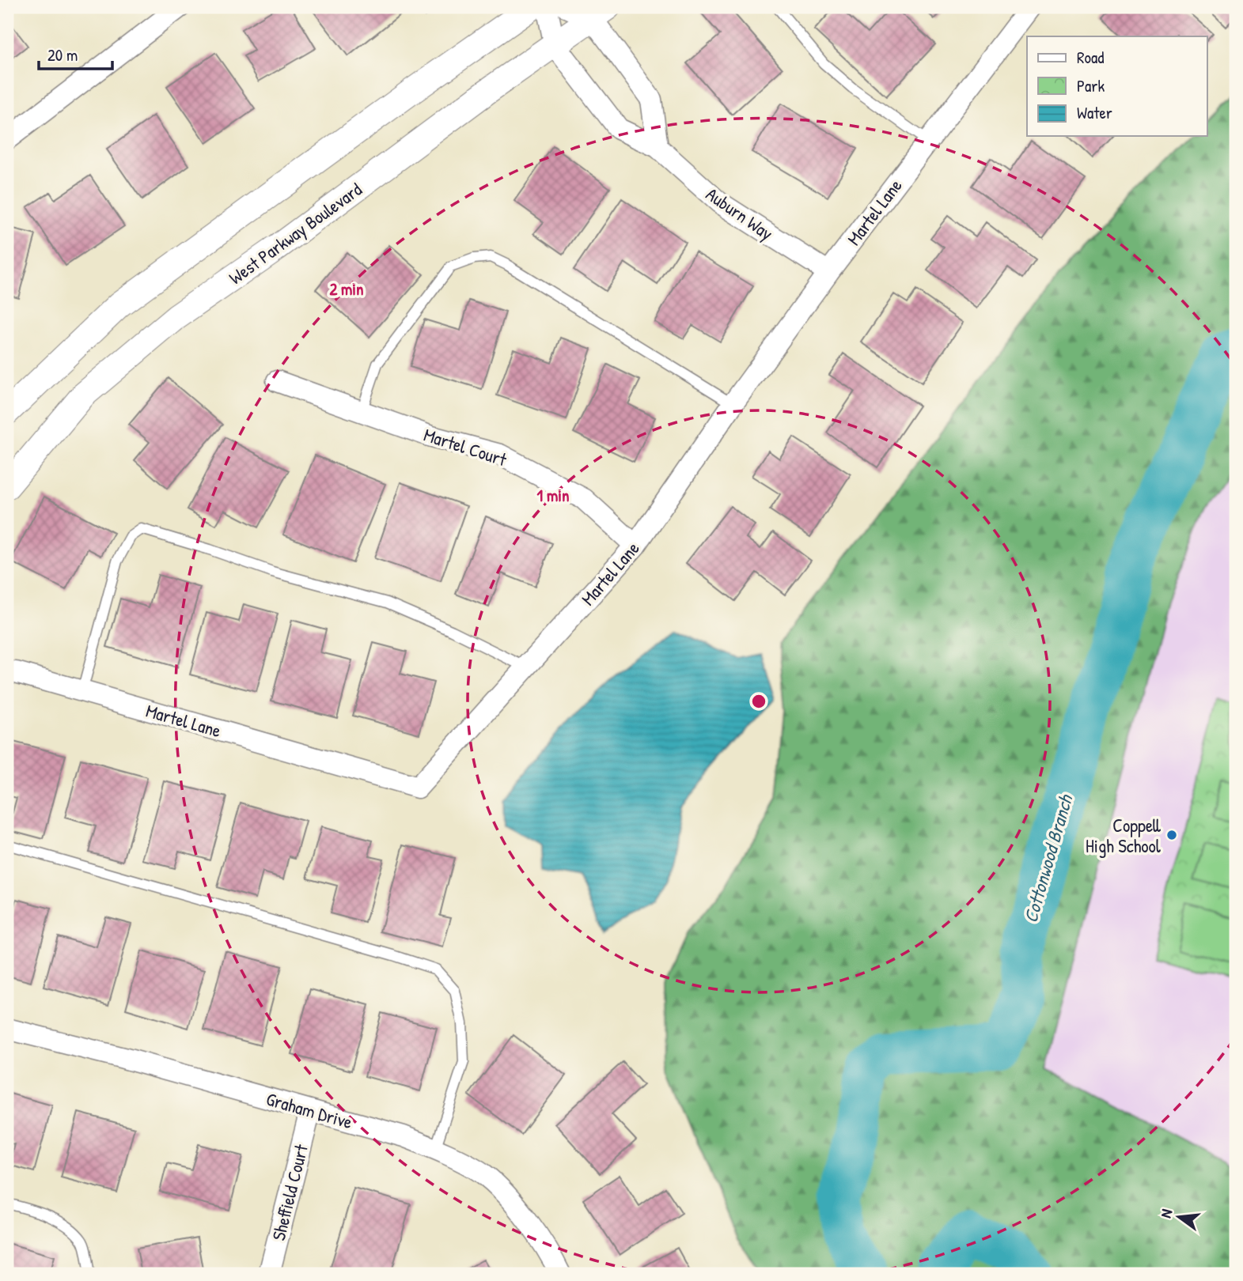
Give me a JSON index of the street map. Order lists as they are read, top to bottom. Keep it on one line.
{"streets":{"street":["Martel Lane","Auburn Way","West Parkway Boulevard","Martel Court","Graham Drive","Sheffield Court"]},"crossings":[["Martel Lane","Auburn Way"],["Martel Lane","Martel Court"],["Auburn Way","West Parkway Boulevard"],["Graham Drive","Sheffield Court"]],"water":["Cottonwood Branch"],"places":["Coppell High School"],"legend":["Road","Park","Water"],"scale_bar":"20 m","north":"left","rings":["2 min","1 min"]}
